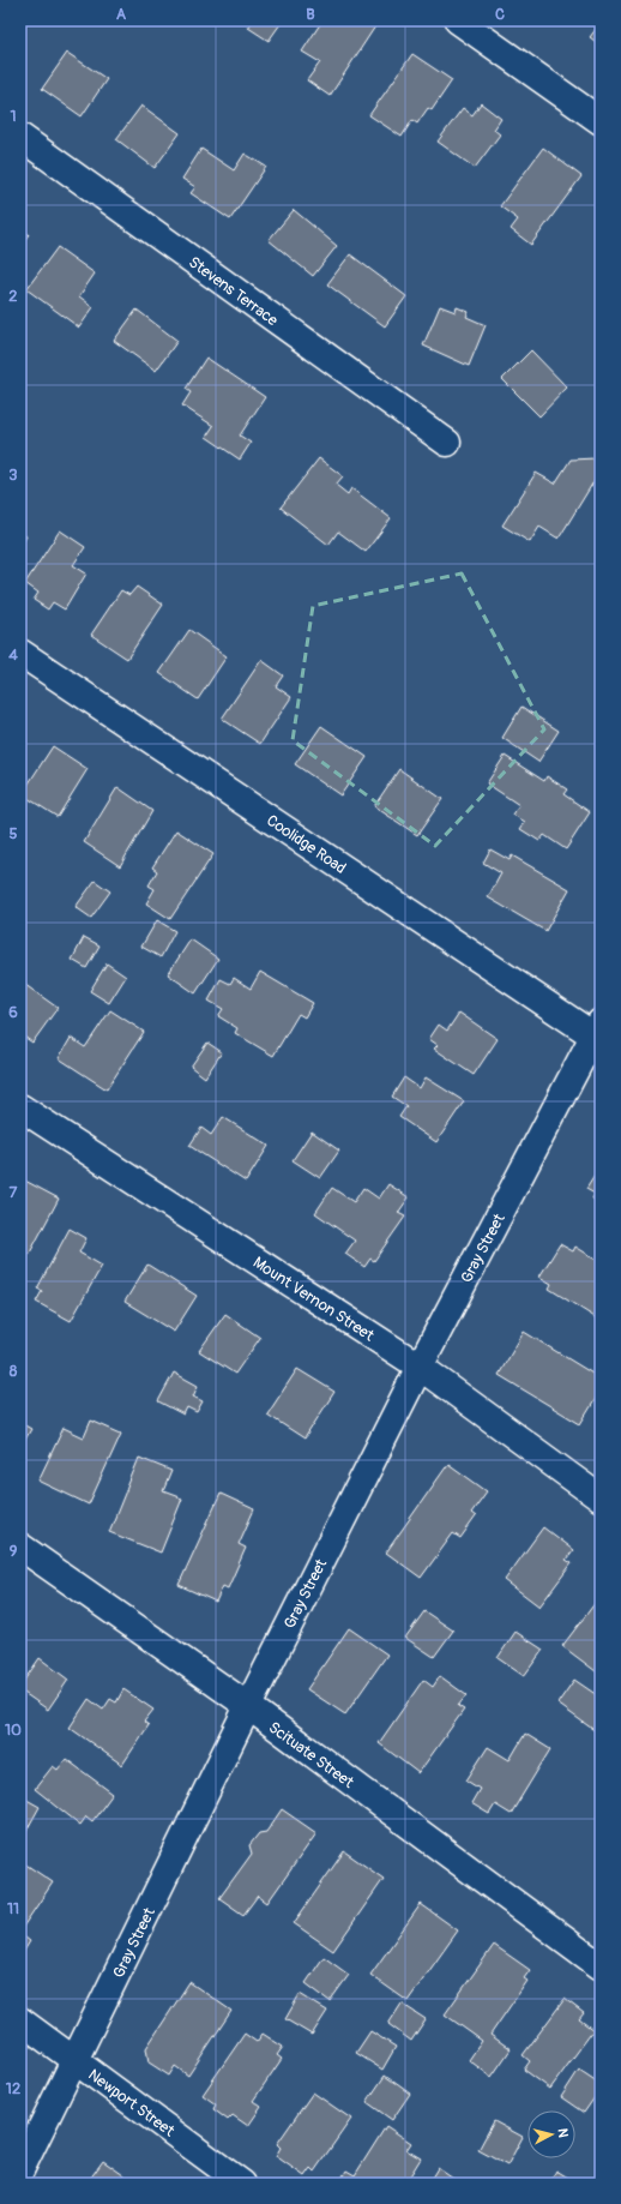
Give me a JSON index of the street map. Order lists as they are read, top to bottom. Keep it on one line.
{"streets":{"street":["Stevens Terrace","Coolidge Road","Gray Street","Mount Vernon Street","Scituate Street","Newport Street"]},"crossings":[["Coolidge Road","Gray Street"],["Gray Street","Mount Vernon Street"],["Gray Street","Scituate Street"],["Gray Street","Newport Street"]],"north":"right","grid":{"columns":["A","B","C"],"rows":["1","2","3","4","5","6","7","8","9","10","11","12"]}}
